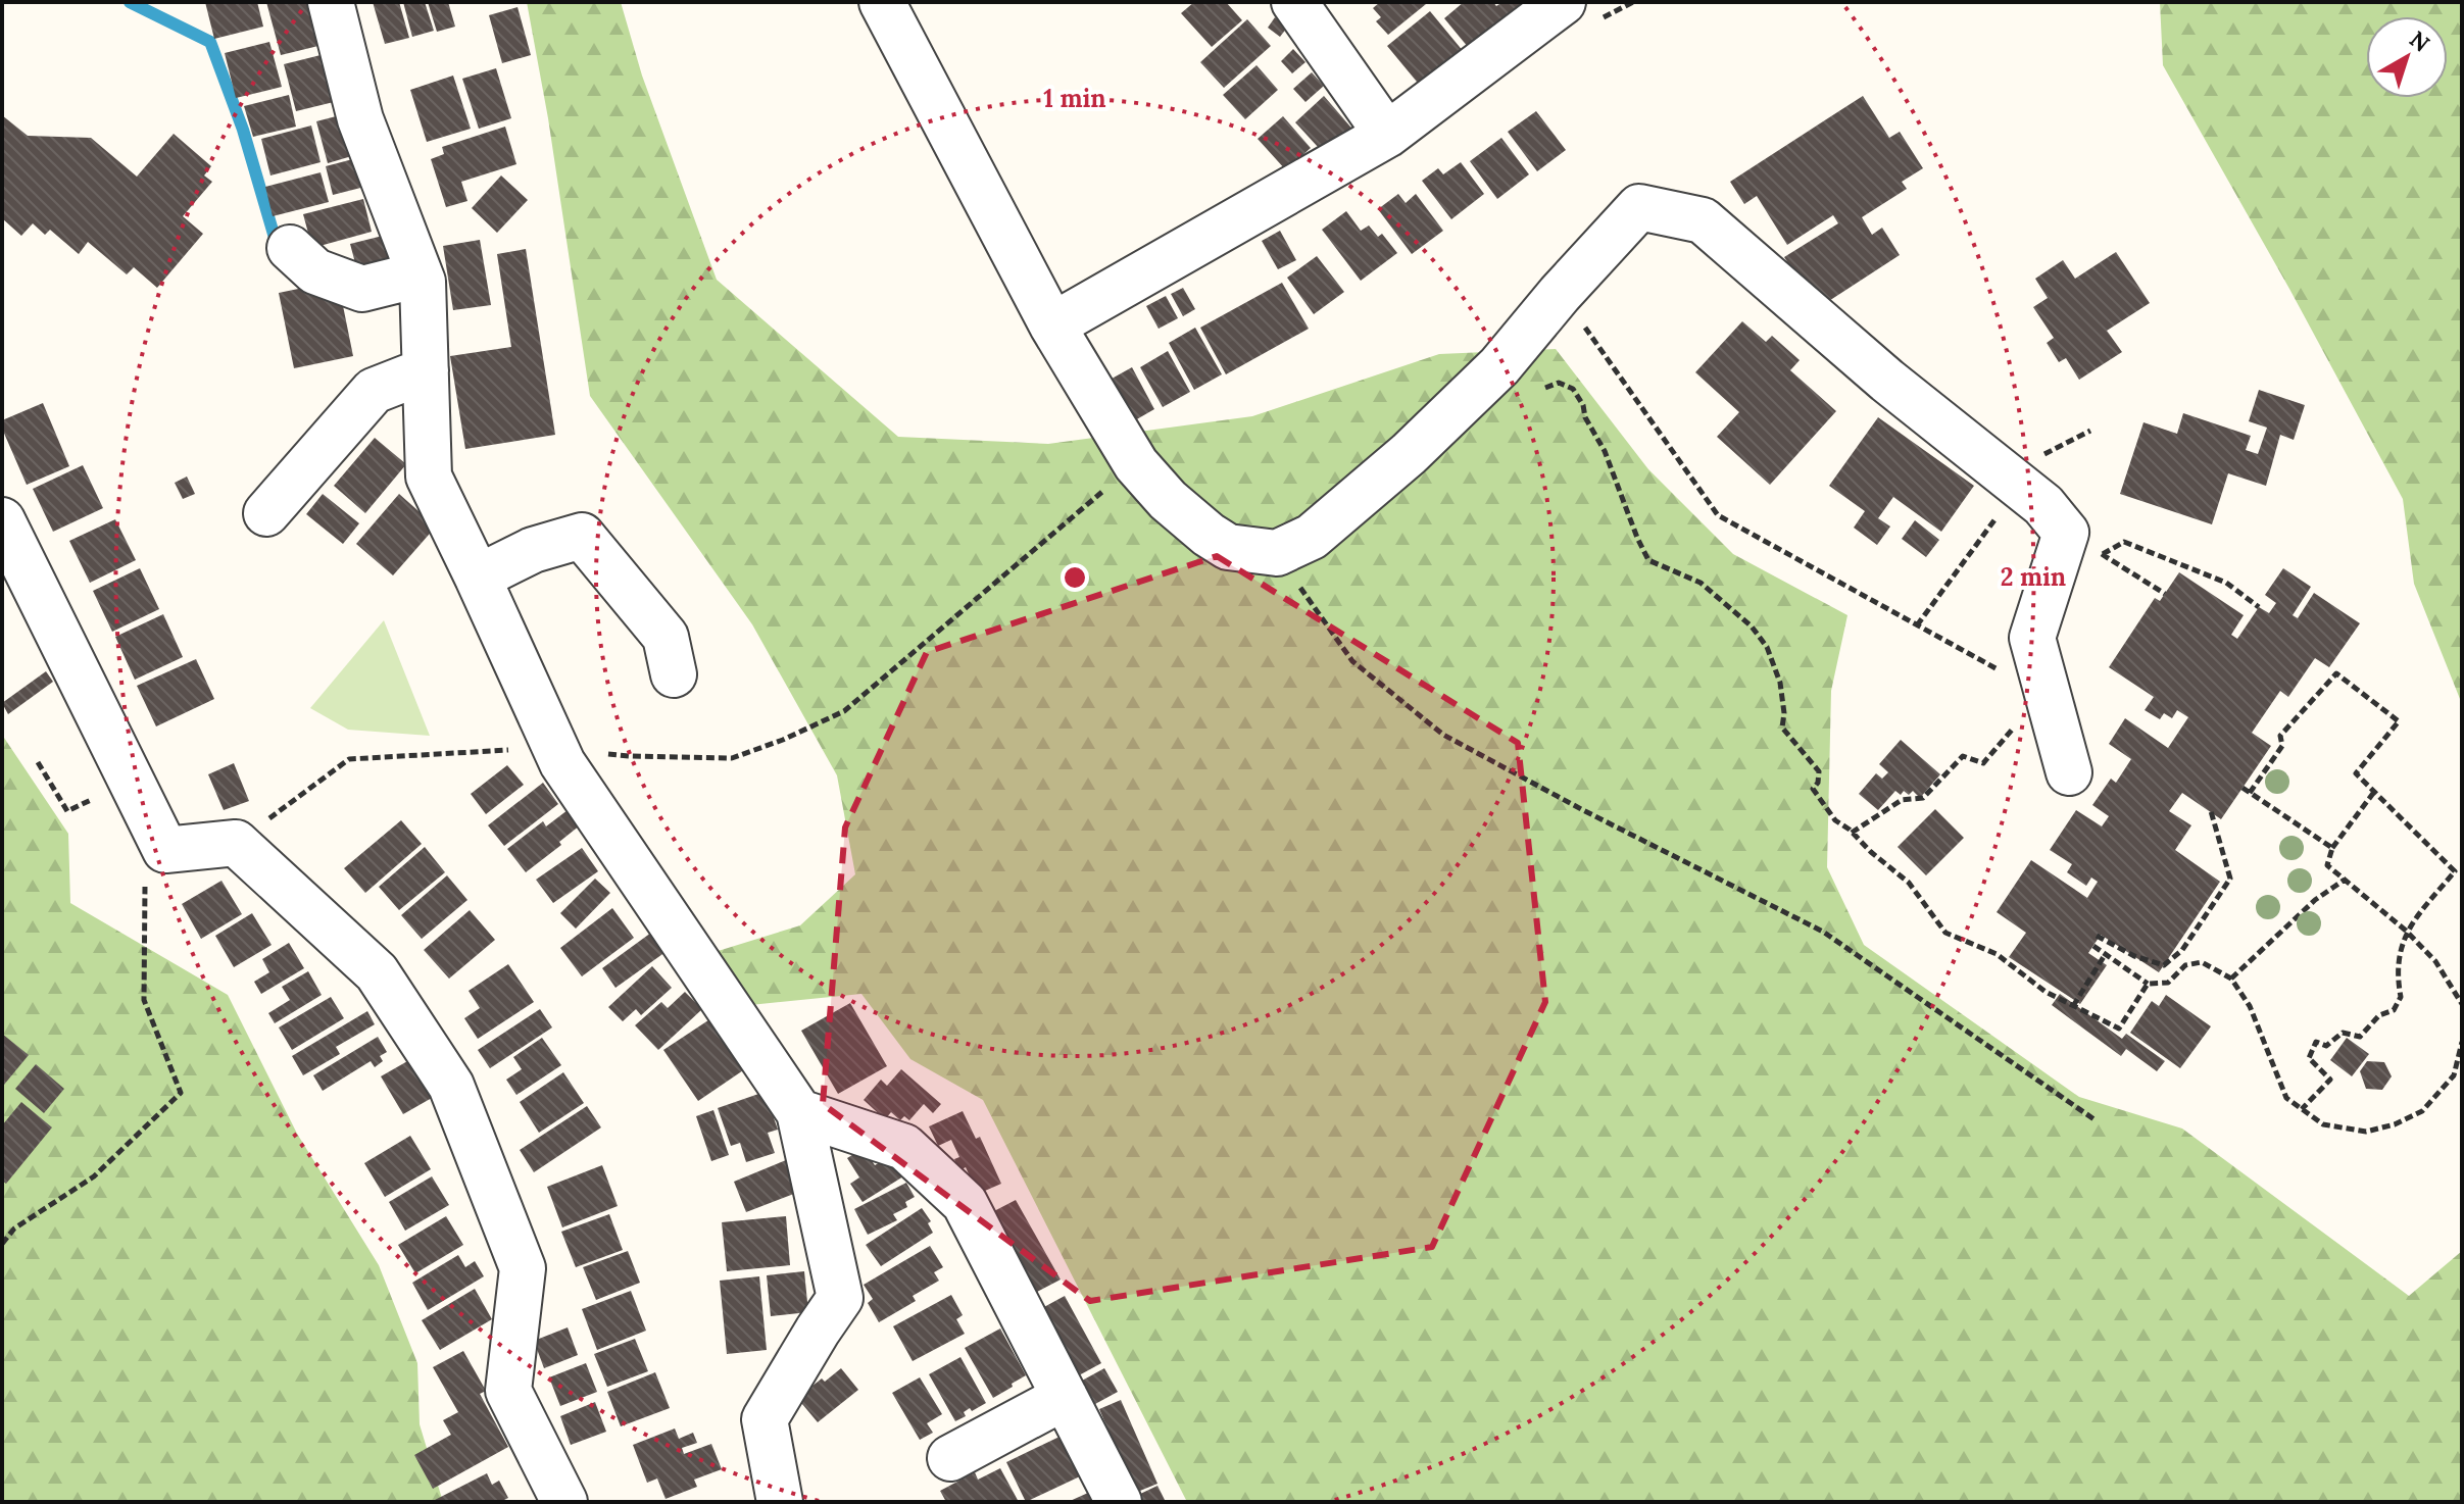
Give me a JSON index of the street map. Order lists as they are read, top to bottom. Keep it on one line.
{"north":"top right","rings":["1 min","2 min"]}
